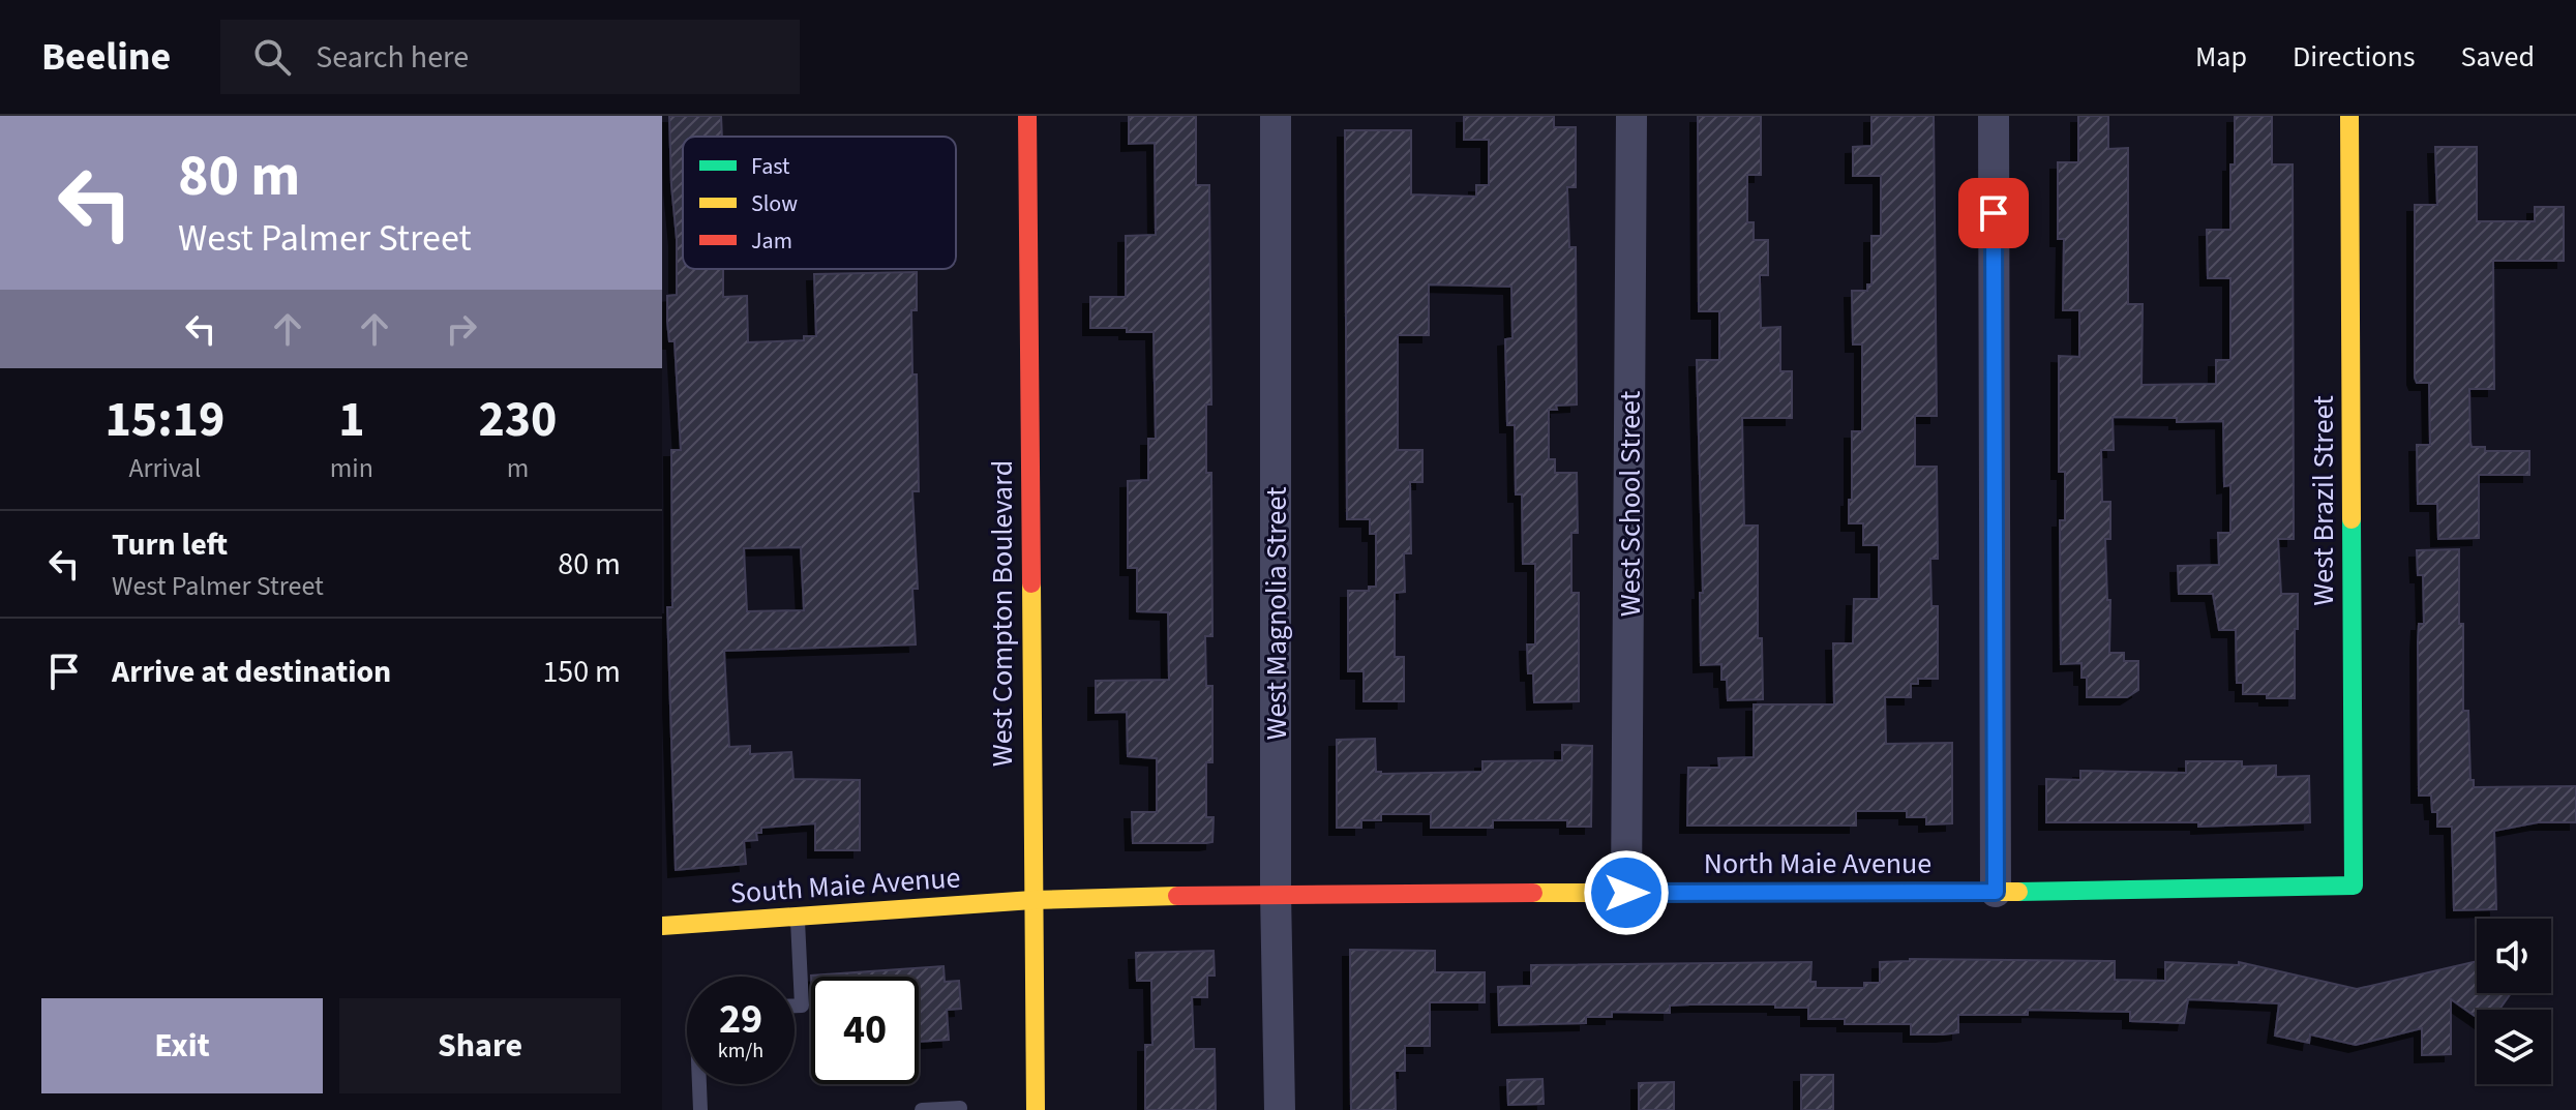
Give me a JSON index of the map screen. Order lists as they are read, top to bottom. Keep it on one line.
{"streets":{"street":["West Brazil Street","West School Street","West Compton Boulevard","West Magnolia Street","North Maie Avenue","South Maie Avenue"]},"crossings":[["West Brazil Street","North Maie Avenue"],["West School Street","North Maie Avenue"],["West Compton Boulevard","North Maie Avenue"],["West Compton Boulevard","South Maie Avenue"],["West Magnolia Street","North Maie Avenue"],["North Maie Avenue","South Maie Avenue"]],"legend":["Fast","Slow","Jam"],"page":{"header":"Beeline","search":"Search here","nav":["Map","Directions","Saved"],"turn":["80 m","West Palmer Street"],"eta":["15:19","Arrival","1","min","230","m"],"list":[{"name":"Turn left","note":"West Palmer Street","value":"80 m"},{"name":"Arrive at destination","value":"150 m"}],"speed":"29 km/h","limit":"40","buttons":["Exit","Share"]}}
